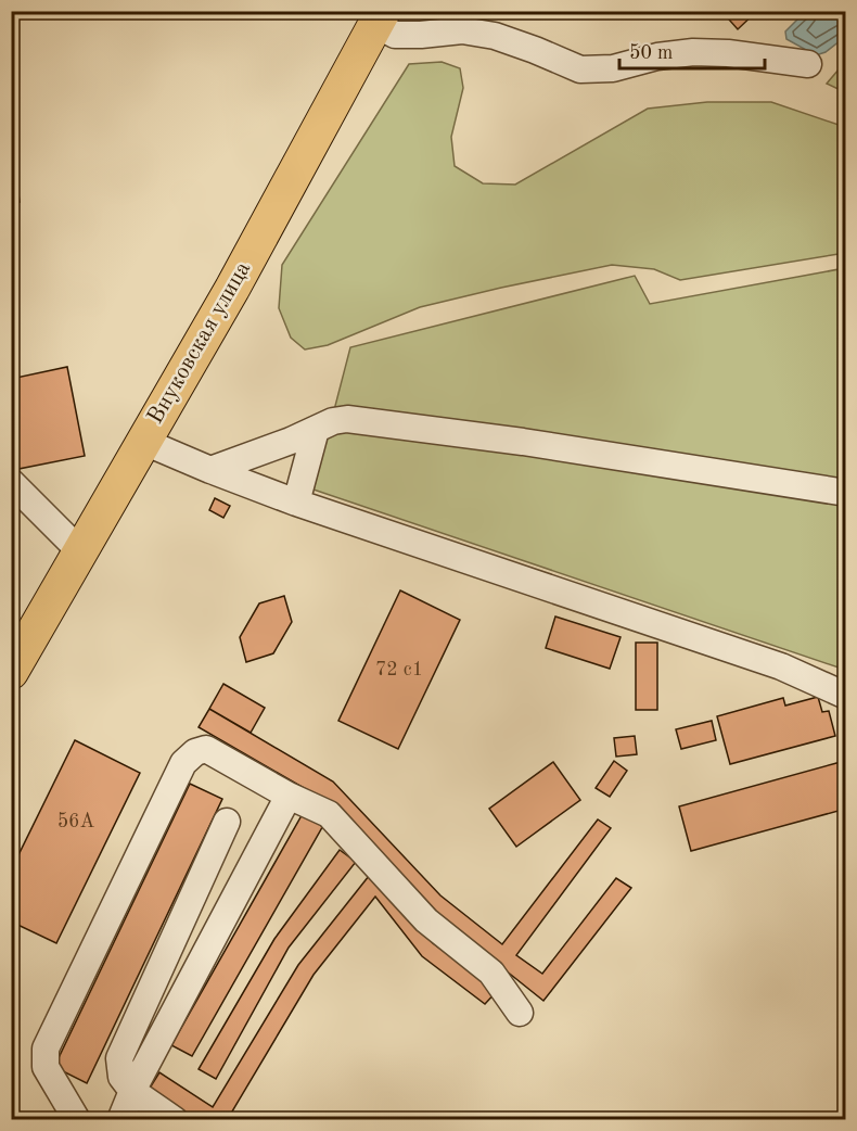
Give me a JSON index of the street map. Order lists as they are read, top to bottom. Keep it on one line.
{"streets":{"main road":["Внуковская улица"]},"house_numbers":["72 с1","56А"],"scale_bar":"50 m"}
